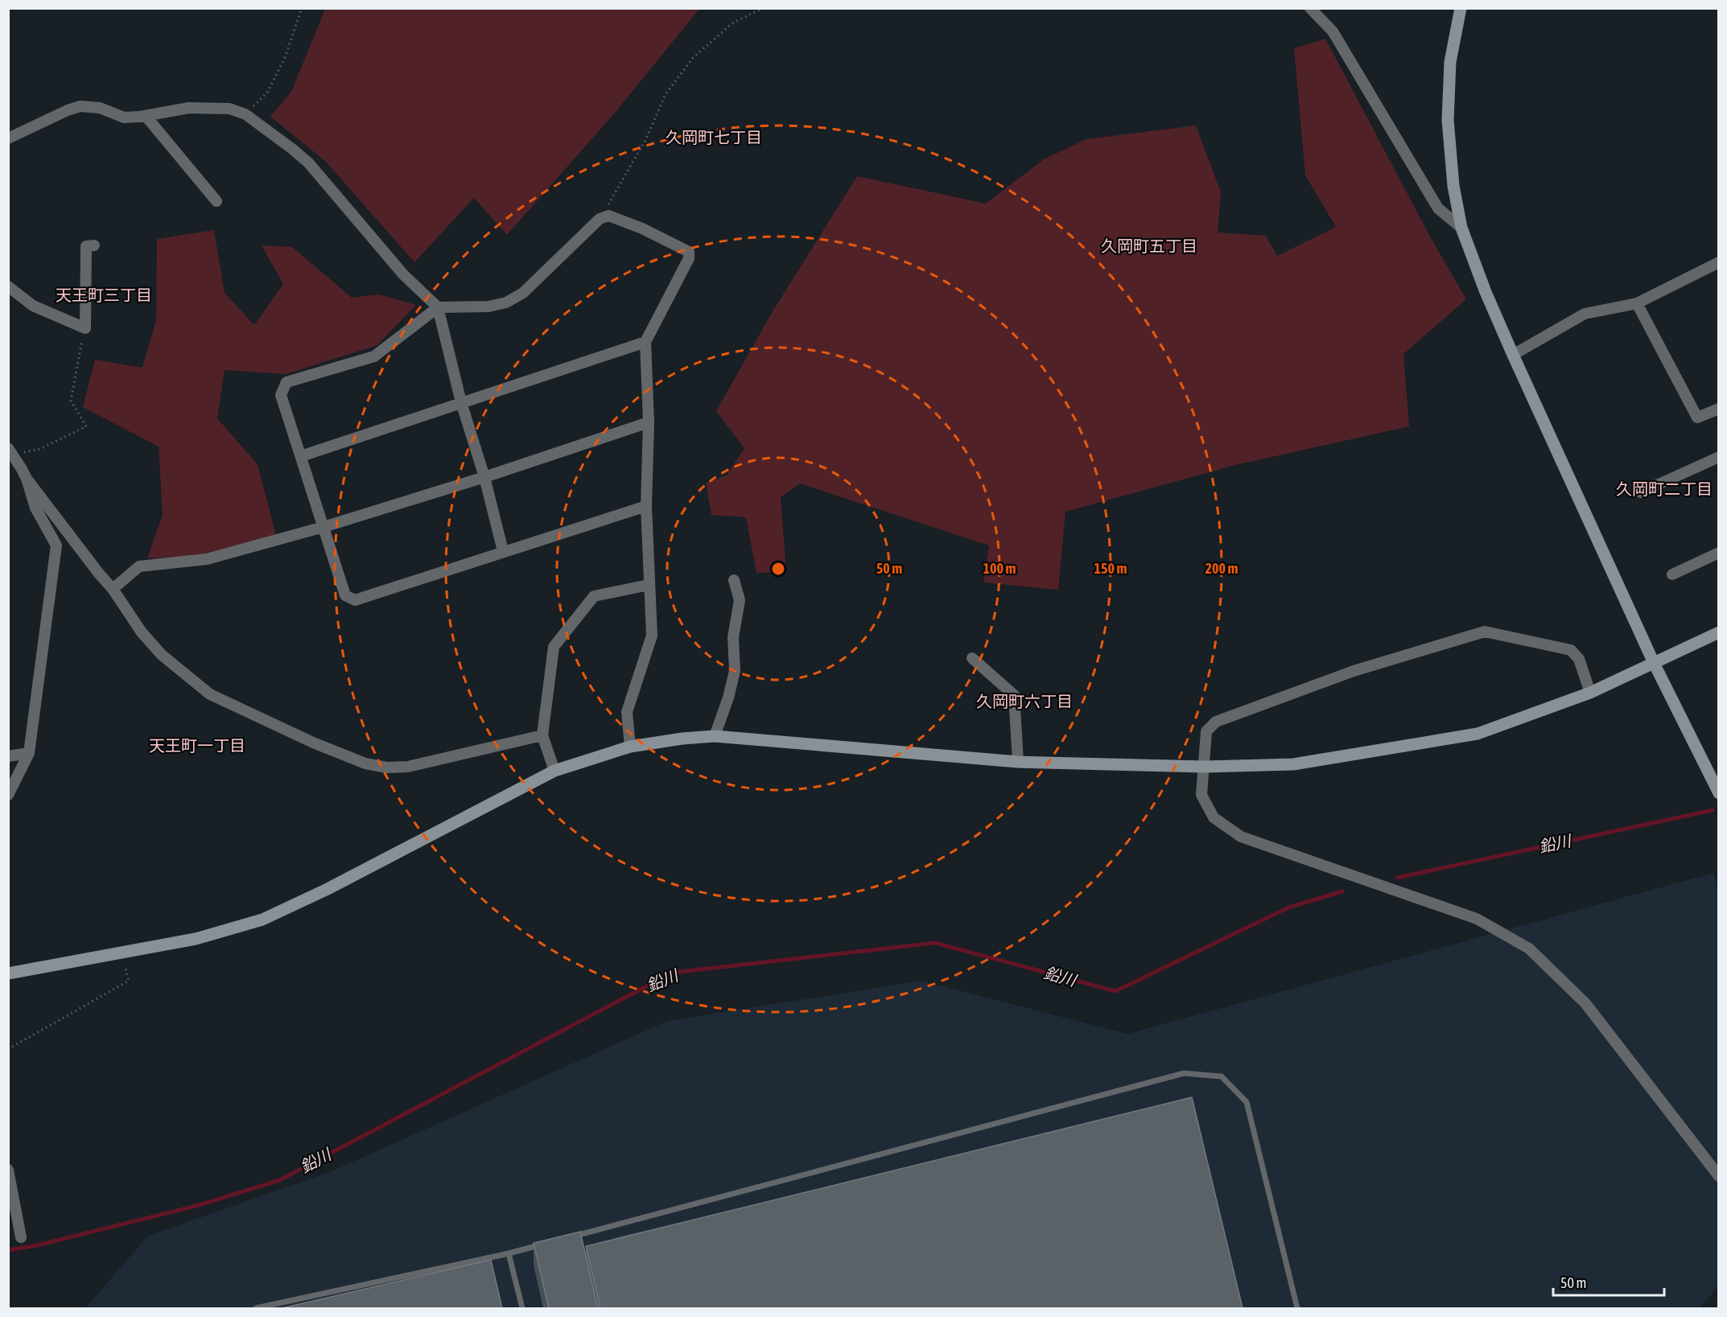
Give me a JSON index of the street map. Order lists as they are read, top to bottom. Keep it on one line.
{"districts":["久岡町七丁目","久岡町五丁目","天王町三丁目","久岡町二丁目","久岡町六丁目","天王町一丁目"],"water":["鉛川"],"scale_bar":"50 m","rings":["50 m","100 m","150 m","200 m"]}
